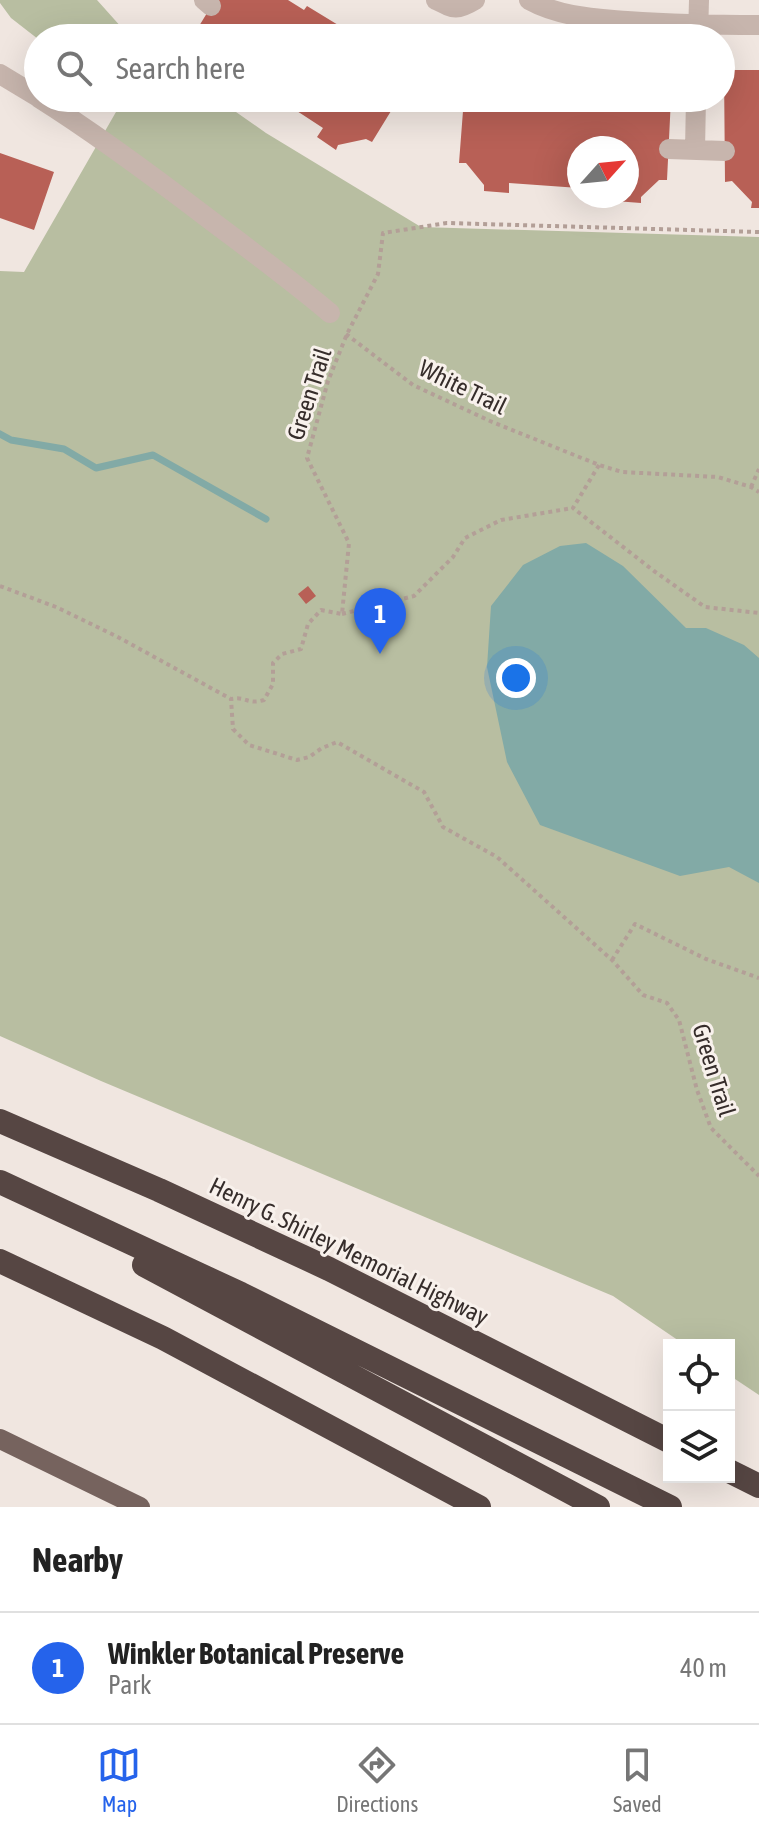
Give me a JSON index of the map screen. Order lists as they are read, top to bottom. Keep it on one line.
{"streets":{"highway":["Henry G. Shirley Memorial Highway"],"path":["White Trail","Green Trail"]},"crossings":[["White Trail","Green Trail"]],"north":"top right","page":{"search":"Search here","pins":"1","heading":"Nearby","list":[{"mark":"1","name":"Winkler Botanical Preserve","note":"Park","value":"40 m"}],"nav":["Map","Directions","Saved"]}}
